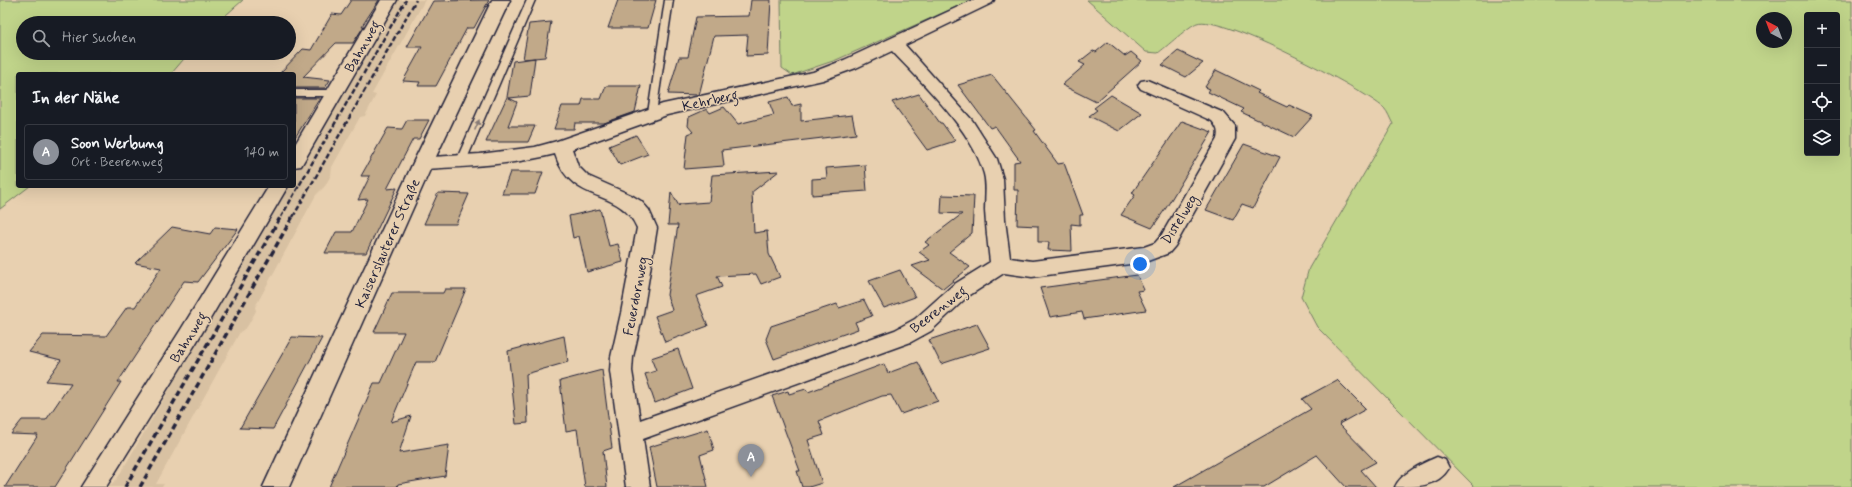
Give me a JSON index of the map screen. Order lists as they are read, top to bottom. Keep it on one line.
{"streets":{"main road":["Kaiserslauterer Straße"],"street":["Bahnweg","Kehrberg","Distelweg","Feuerdornweg","Beerenweg"]},"crossings":[["Kehrberg","Kaiserslauterer Straße"],["Kehrberg","Feuerdornweg"],["Distelweg","Beerenweg"],["Feuerdornweg","Beerenweg"]],"north":"top left","page":{"map_buttons":["+","−"],"search":"Hier suchen","heading":"In der Nähe","list":[{"mark":"A","name":"Soon Werbung","note":"Ort · Beerenweg","value":"140 m"}],"pins":"A"}}
